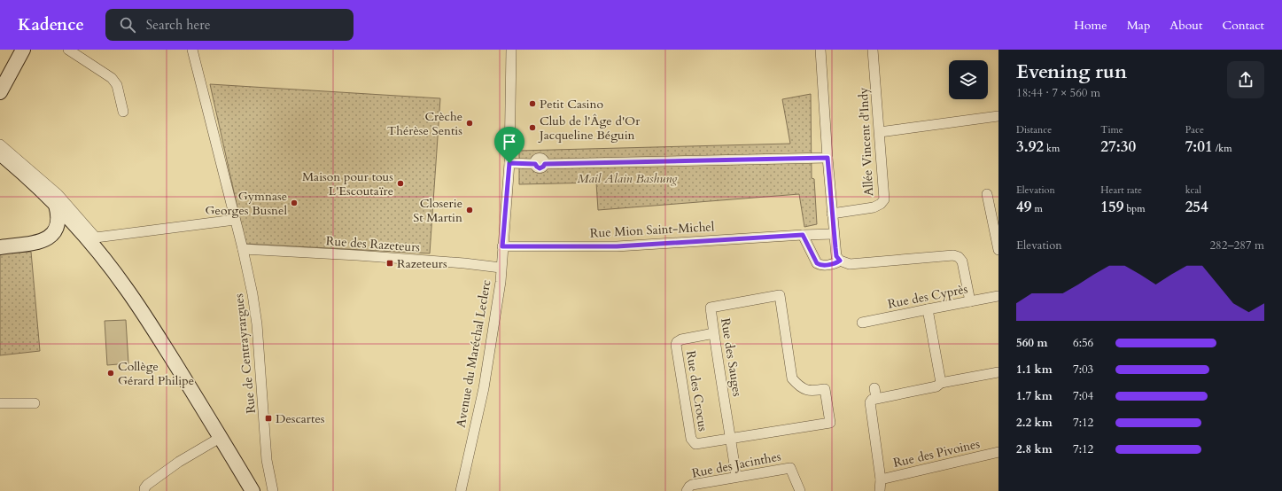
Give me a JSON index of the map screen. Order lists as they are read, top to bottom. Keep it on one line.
{"streets":{"street":["Allée Vincent d'Indy","Rue Mion Saint-Michel","Rue des Razeteurs","Rue des Cyprès","Rue de Centrayrargues","Avenue du Maréchal Leclerc","Rue des Sauges","Rue des Crocus","Rue des Pivoines","Rue des Jacinthes"]},"crossings":[["Rue Mion Saint-Michel","Avenue du Maréchal Leclerc"],["Rue des Razeteurs","Rue de Centrayrargues"],["Rue des Razeteurs","Avenue du Maréchal Leclerc"],["Rue des Sauges","Rue des Crocus"],["Rue des Sauges","Rue des Jacinthes"]],"parks":["Mail Alain Bashung"],"places":{"other":["Petit Casino","Crèche Thérèse Sentis","Club de l'Âge d'Or Jacqueline Béguin","Maison pour tous L'Escoutaïre","Gymnase Georges Busnel","Closerie St Martin","Collège Gérard Philipe"],"transit":["Razeteurs","Descartes"]},"page":{"header":"Kadence","search":"Search here","nav":["Home","Map","About","Contact"],"heading":["Evening run","18:44 · 7 × 560 m"],"stats":[["Distance","3.92 km"],["Time","27:30"],["Pace","7:01 /km"],["Elevation","49 m"],["Heart rate","159 bpm"],["kcal","254"]],"chart":["Elevation","282–287 m"],"list":[{"name":"560 m","note":"6:56"},{"name":"1.1 km","note":"7:03"},{"name":"1.7 km","note":"7:04"},{"name":"2.2 km","note":"7:12"},{"name":"2.8 km","note":"7:12"}]}}
